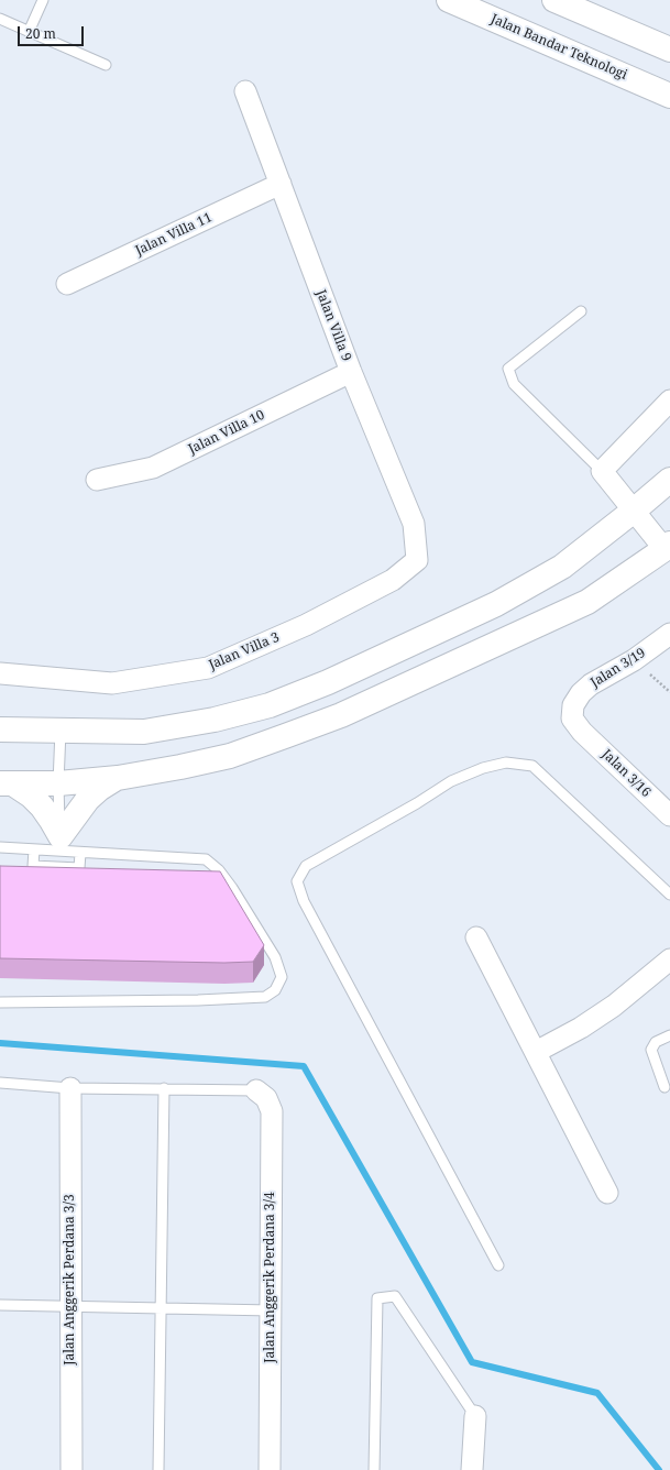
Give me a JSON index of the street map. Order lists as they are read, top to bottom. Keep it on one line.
{"streets":{"street":["Jalan Bandar Teknologi","Jalan Villa 11","Jalan Villa 9","Jalan Villa 10","Jalan Villa 3","Jalan 3/19","Jalan 3/16","Jalan Anggerik Perdana 3/4","Jalan Anggerik Perdana 3/3"]},"crossings":[["Jalan Villa 11","Jalan Villa 9"],["Jalan Villa 9","Jalan Villa 10"],["Jalan Villa 9","Jalan Villa 3"],["Jalan 3/19","Jalan 3/16"]],"scale_bar":"20 m"}
